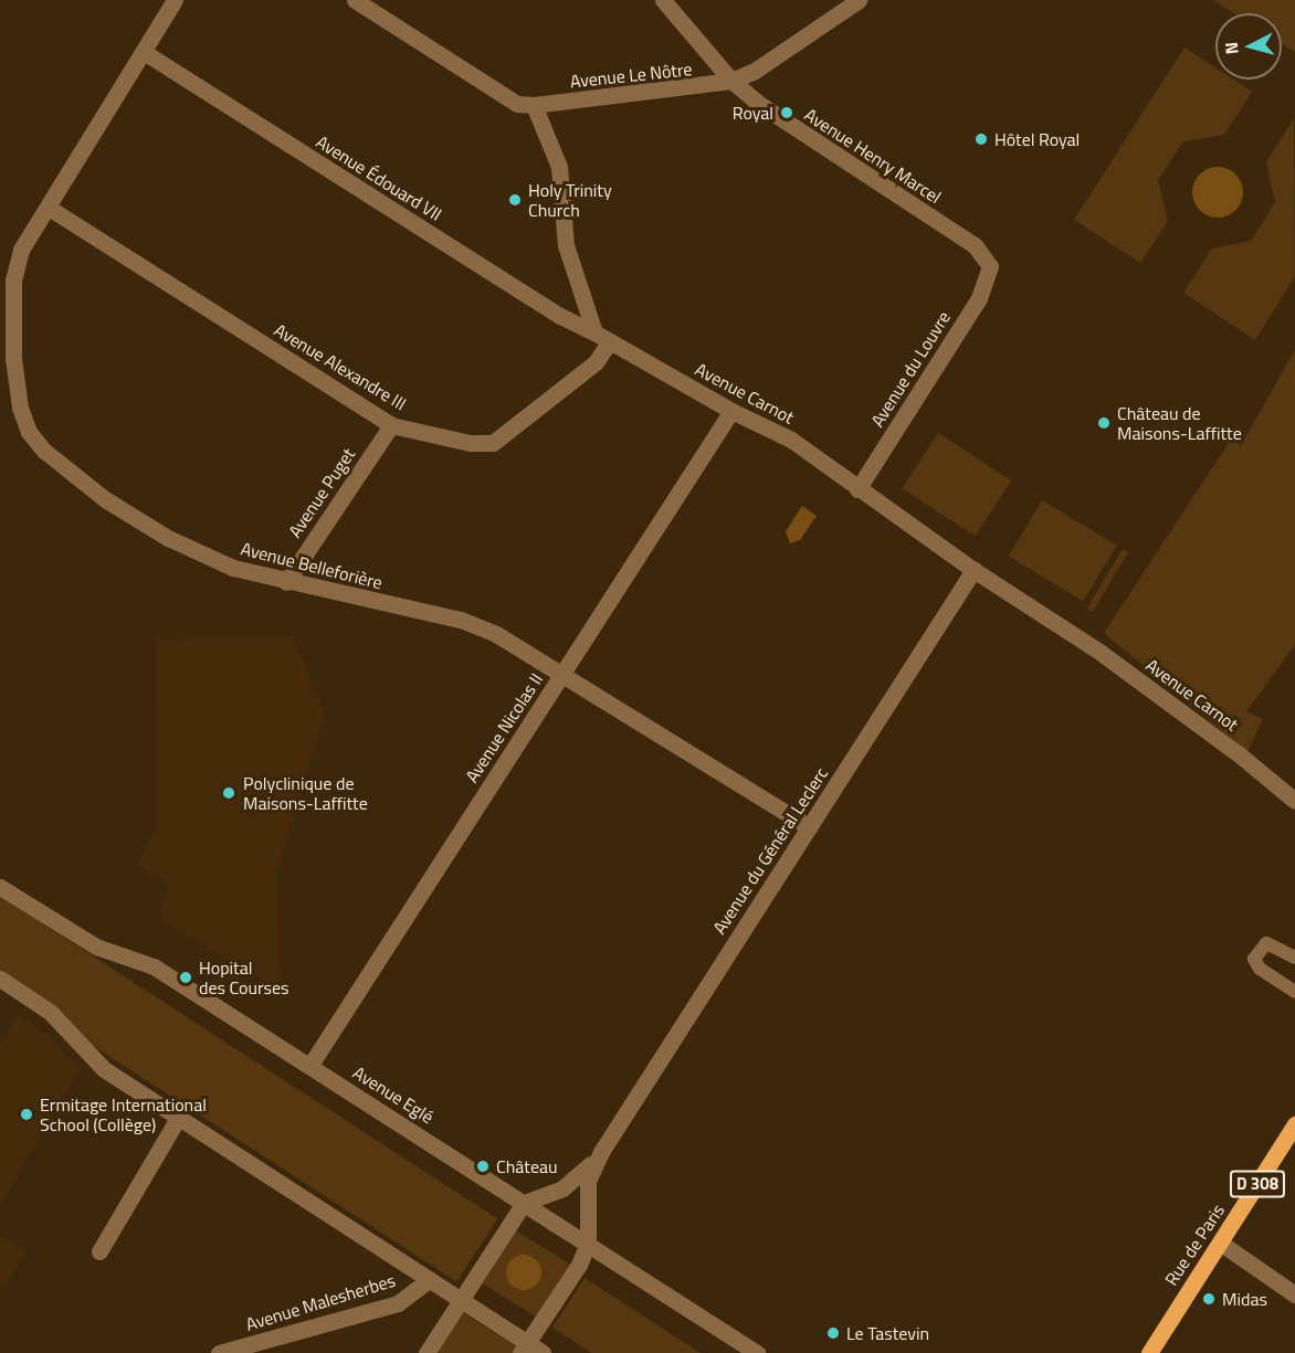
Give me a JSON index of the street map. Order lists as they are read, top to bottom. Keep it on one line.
{"streets":{"main road":["D 308","Rue de Paris"],"street":["Avenue Le Nôtre","Avenue Henry Marcel","Avenue Édouard VII","Avenue Alexandre III","Avenue du Louvre","Avenue Carnot","Avenue Puget","Avenue Belleforière","Avenue Nicolas II","Avenue du Général Leclerc","Avenue Eglé","Avenue Malesherbes"]},"crossings":[["Avenue Le Nôtre","Avenue Henry Marcel"],["Avenue Henry Marcel","Avenue du Louvre"],["Avenue Édouard VII","Avenue Alexandre III"],["Avenue Édouard VII","Avenue Carnot"],["Avenue Édouard VII","Avenue Belleforière"],["Avenue Alexandre III","Avenue Carnot"],["Avenue Alexandre III","Avenue Puget"],["Avenue Alexandre III","Avenue Belleforière"],["Avenue du Louvre","Avenue Carnot"],["Avenue Carnot","Avenue Nicolas II"],["Avenue Carnot","Avenue du Général Leclerc"],["Avenue Puget","Avenue Belleforière"],["Avenue Belleforière","Avenue Nicolas II"],["Avenue Belleforière","Avenue du Général Leclerc"],["Avenue Nicolas II","Avenue Eglé"],["Avenue du Général Leclerc","Avenue Eglé"]],"places":["Royal","Hôtel Royal","Holy Trinity Church","Château de Maisons-Laffitte","Polyclinique de Maisons-Laffitte","Hopital des Courses","Ermitage International School (Collège)","Château","Midas","Le Tastevin"],"north":"left"}
